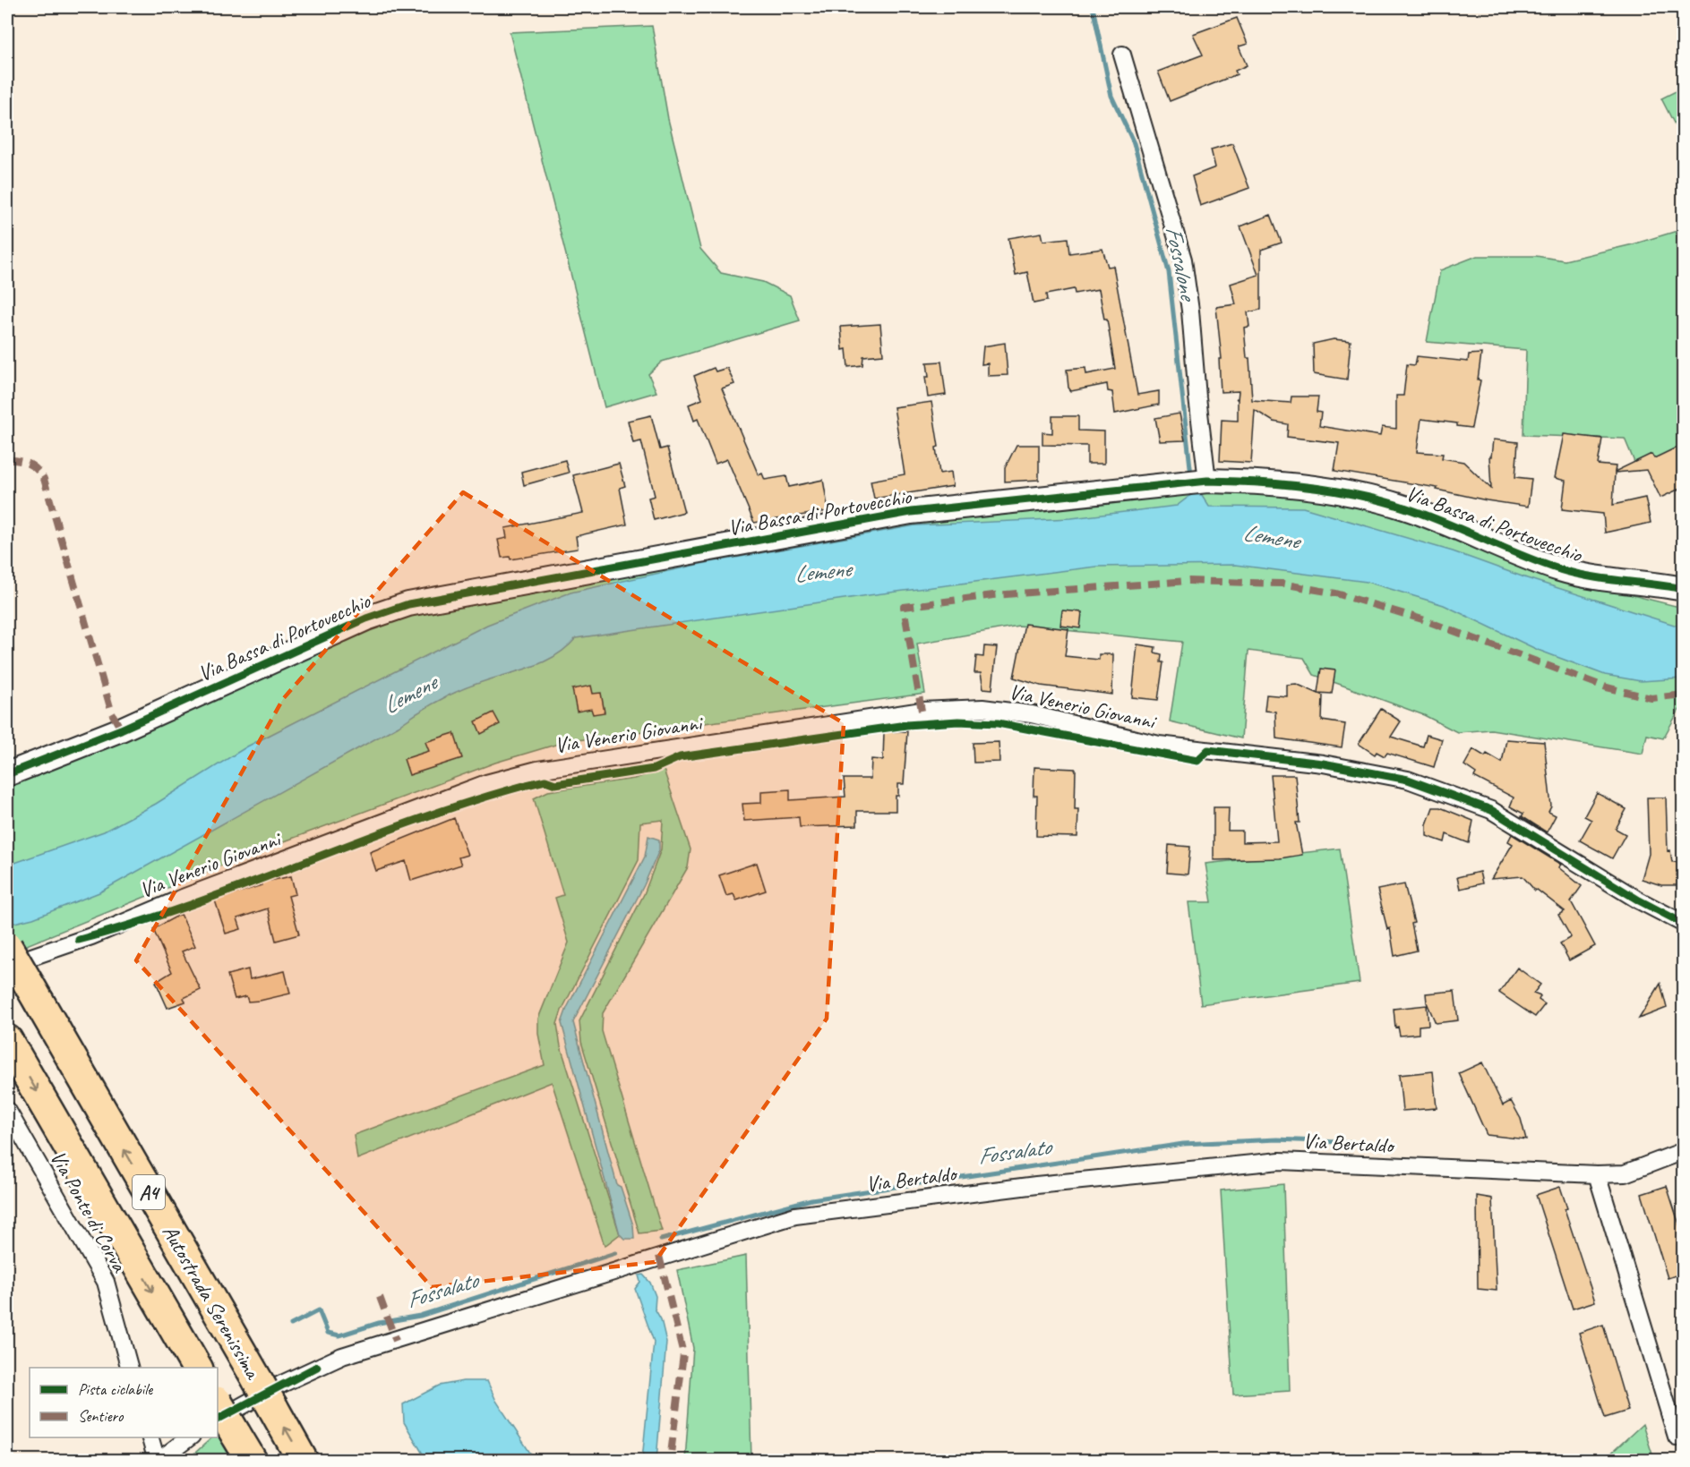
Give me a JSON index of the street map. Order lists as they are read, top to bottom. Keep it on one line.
{"streets":{"highway":["A4","Autostrada Serenissima"],"street":["Via Bassa di Portovecchio","Via Venerio Giovanni","Via Bertaldo","Via Ponte di Corva"]},"water":["Fossalone","Lemene","Fossalato"],"legend":["Pista ciclabile","Sentiero"]}
